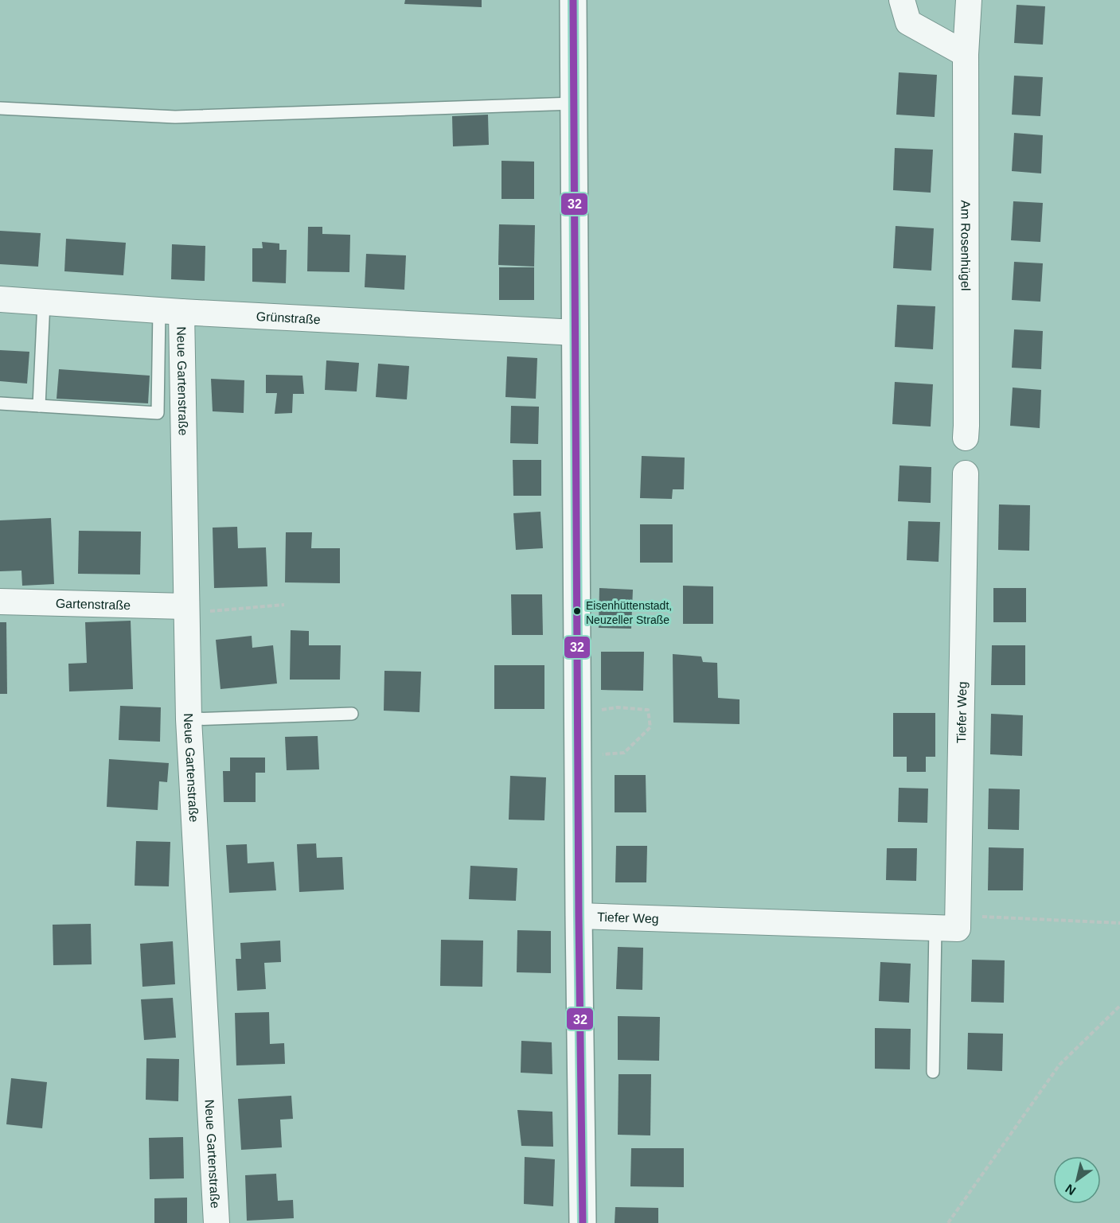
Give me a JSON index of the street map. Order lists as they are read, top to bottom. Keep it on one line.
{"streets":{"street":["Am Rosenhügel","Grünstraße","Neue Gartenstraße","Gartenstraße","Tiefer Weg"]},"crossings":[["Grünstraße","Neue Gartenstraße"],["Neue Gartenstraße","Gartenstraße"]],"places":["Eisenhüttenstadt, Neuzeller Straße"],"lines":["transit line 32"],"north":"bottom left"}
